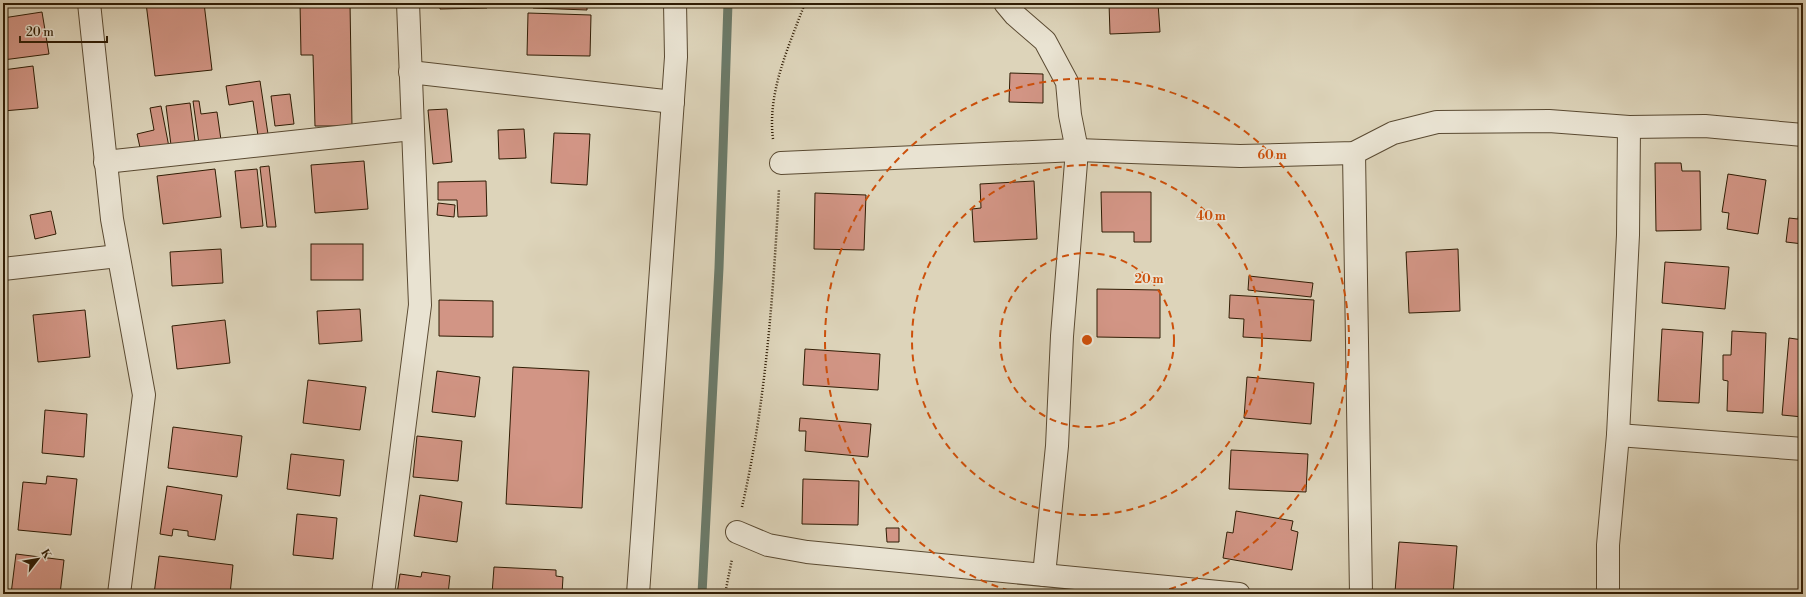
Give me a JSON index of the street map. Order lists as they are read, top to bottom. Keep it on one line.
{"scale_bar":"20 m","north":"top right","rings":["60 m","40 m","20 m"]}
